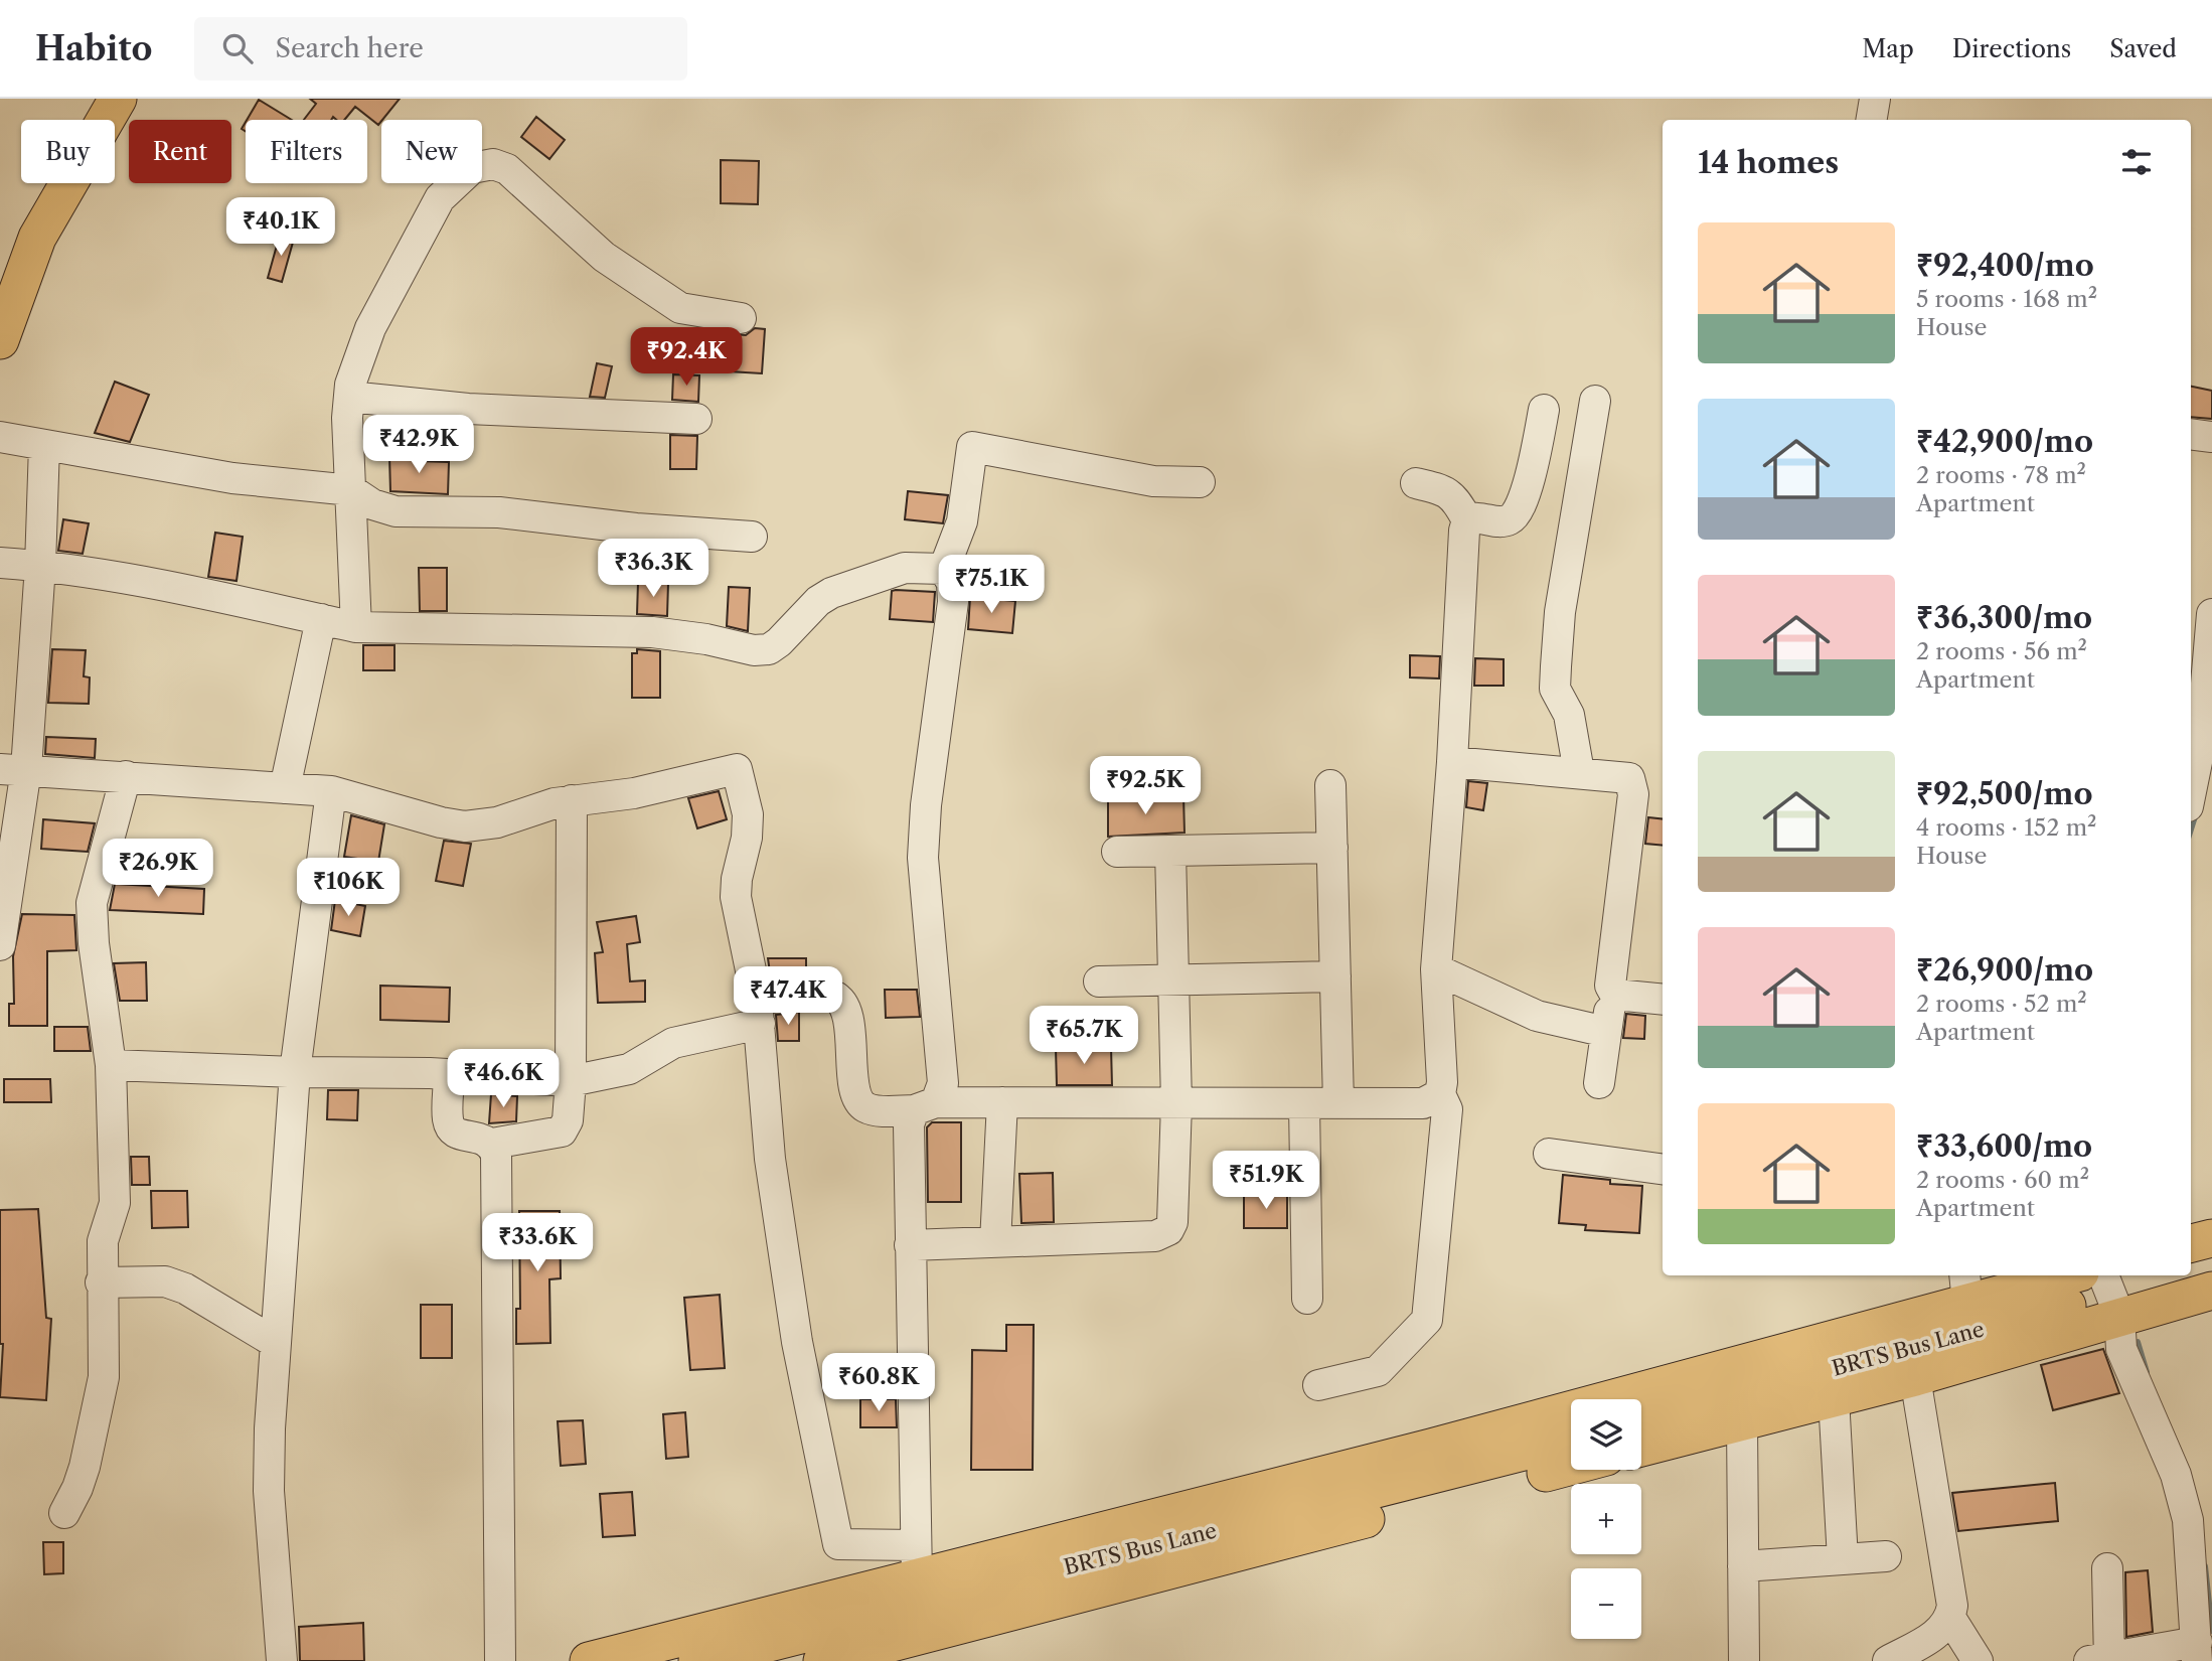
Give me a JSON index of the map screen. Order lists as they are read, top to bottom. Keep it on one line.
{"streets":{"main road":["BRTS Bus Lane"]},"page":{"header":"Habito","search":"Search here","nav":["Map","Directions","Saved"],"chip":["Buy","Rent","Filters","New"],"heading":"14 homes","price":["₹40.1K","₹92.4K","₹42.9K","₹36.3K","₹75.1K","₹92.5K","₹26.9K","₹106K","₹47.4K","₹65.7K","₹46.6K","₹51.9K","₹33.6K","₹60.8K"],"list":[{"name":"₹92,400/mo","note":"5 rooms · 168 m² · House"},{"name":"₹42,900/mo","note":"2 rooms · 78 m² · Apartment"},{"name":"₹36,300/mo","note":"2 rooms · 56 m² · Apartment"},{"name":"₹92,500/mo","note":"4 rooms · 152 m² · House"},{"name":"₹26,900/mo","note":"2 rooms · 52 m² · Apartment"},{"name":"₹33,600/mo","note":"2 rooms · 60 m² · Apartment"}],"map_buttons":["+","−"]}}
